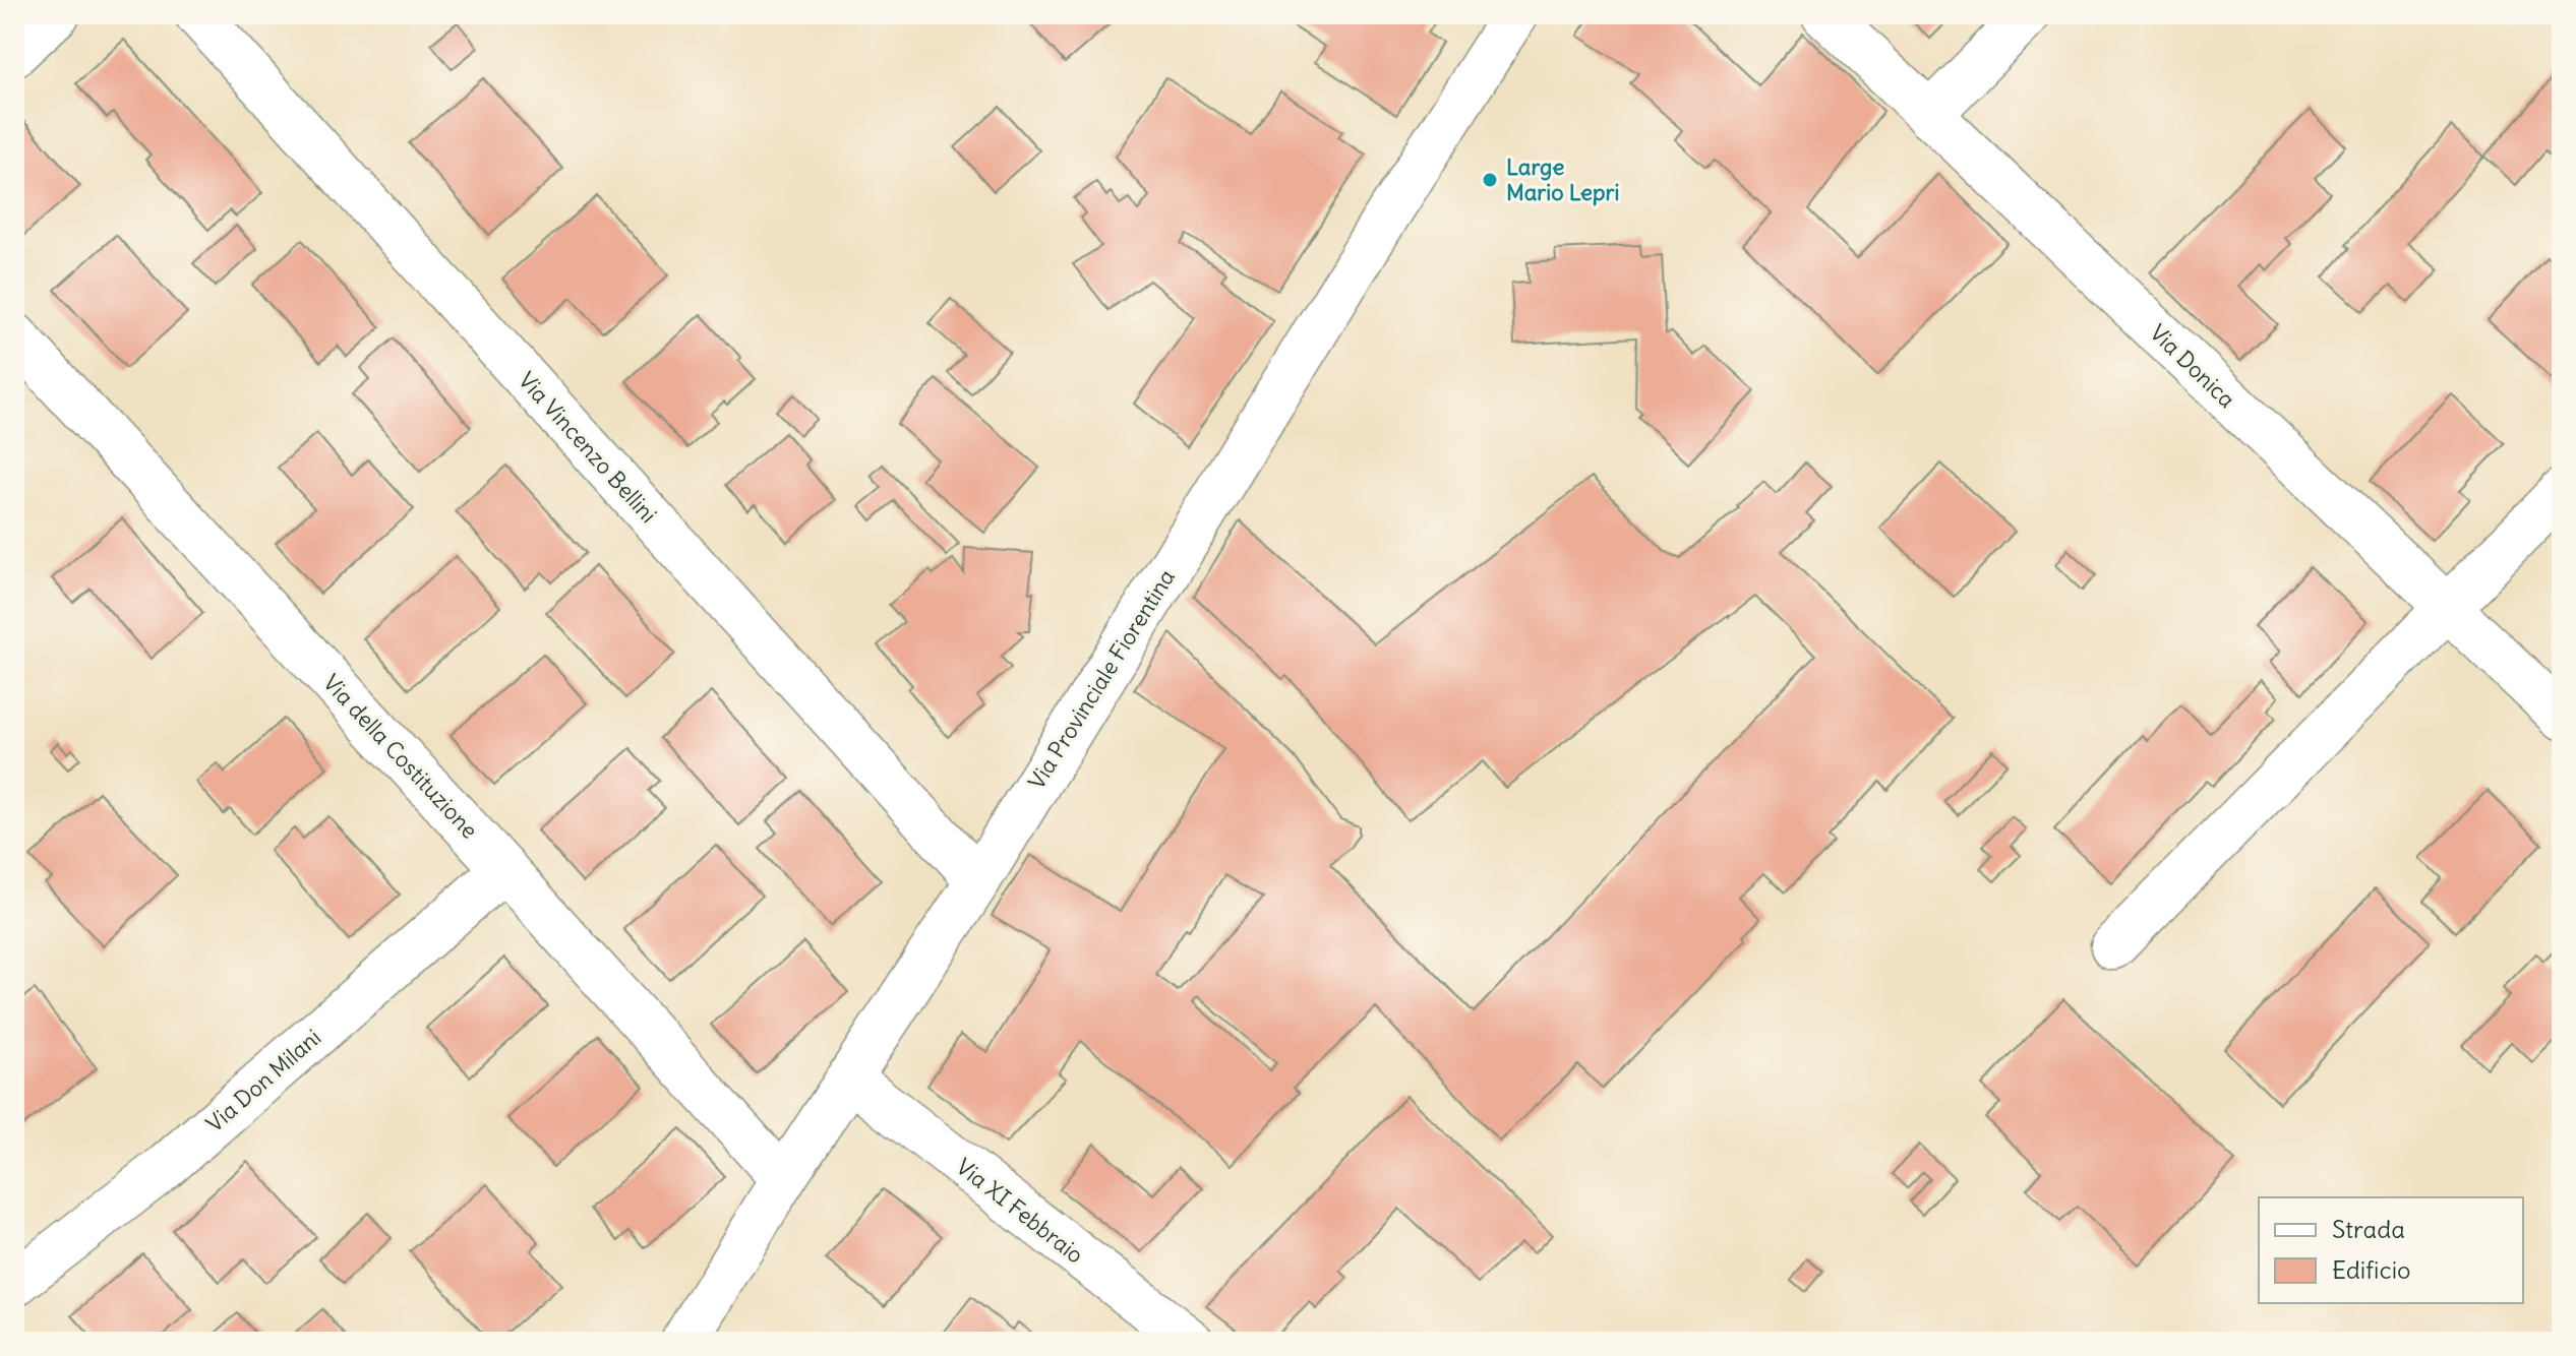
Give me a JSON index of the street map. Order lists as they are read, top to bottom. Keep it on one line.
{"streets":{"street":["Via Donica","Via Vincenzo Bellini","Via Provinciale Fiorentina","Via della Costituzione","Via Don Milani","Via XI Febbraio"]},"crossings":[["Via Vincenzo Bellini","Via Provinciale Fiorentina"],["Via Provinciale Fiorentina","Via della Costituzione"],["Via Provinciale Fiorentina","Via XI Febbraio"],["Via della Costituzione","Via Don Milani"]],"places":["Large Mario Lepri"],"legend":["Strada","Edificio"]}
